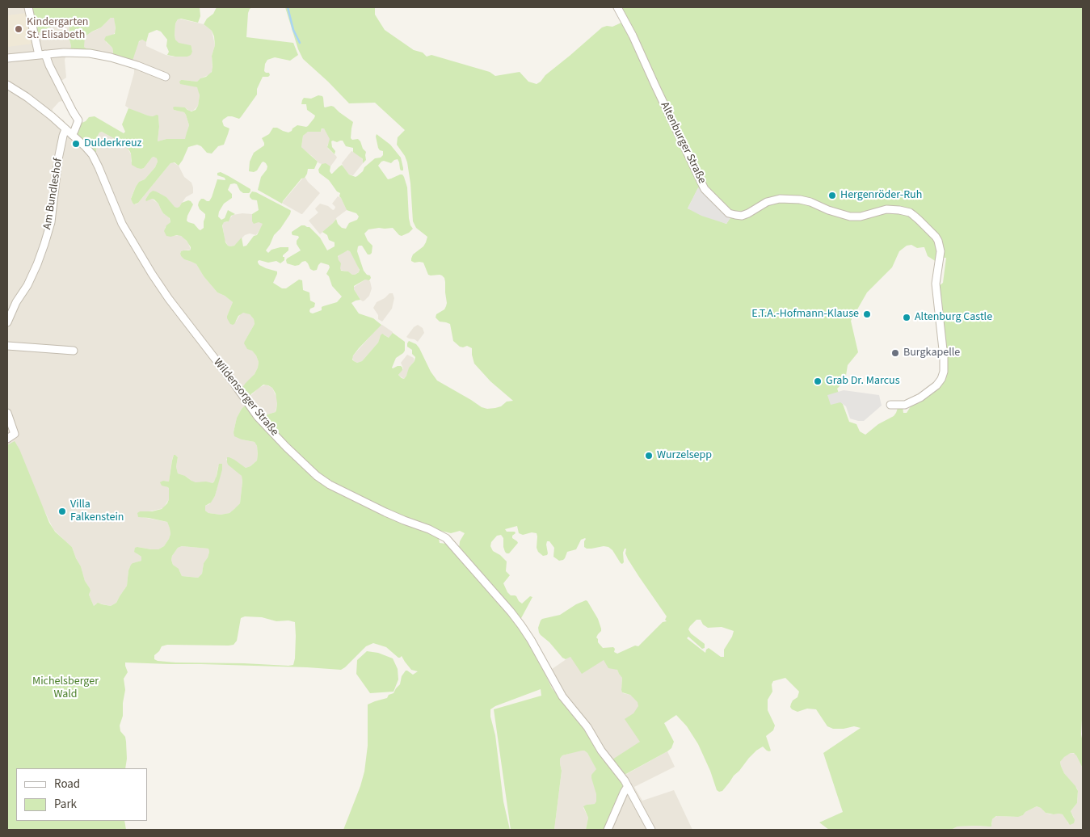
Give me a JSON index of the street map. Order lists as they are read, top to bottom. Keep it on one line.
{"streets":{"street":["Altenburger Straße","Am Bundleshof","Wildensorger Straße"]},"crossings":[["Am Bundleshof","Wildensorger Straße"]],"parks":["Michelsberger Wald"],"places":["Kindergarten St. Elisabeth","Dulderkreuz","Hergenröder-Ruh","E.T.A.-Hofmann-Klause","Altenburg Castle","Burgkapelle","Grab Dr. Marcus","Wurzelsepp","Villa Falkenstein"],"legend":["Road","Park"]}
